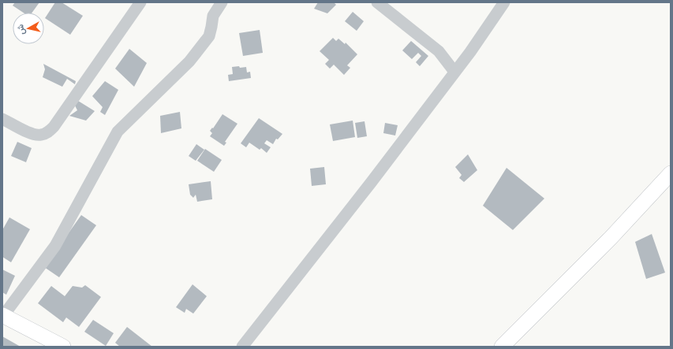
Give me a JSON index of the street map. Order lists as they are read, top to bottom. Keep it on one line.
{"north":"left"}
